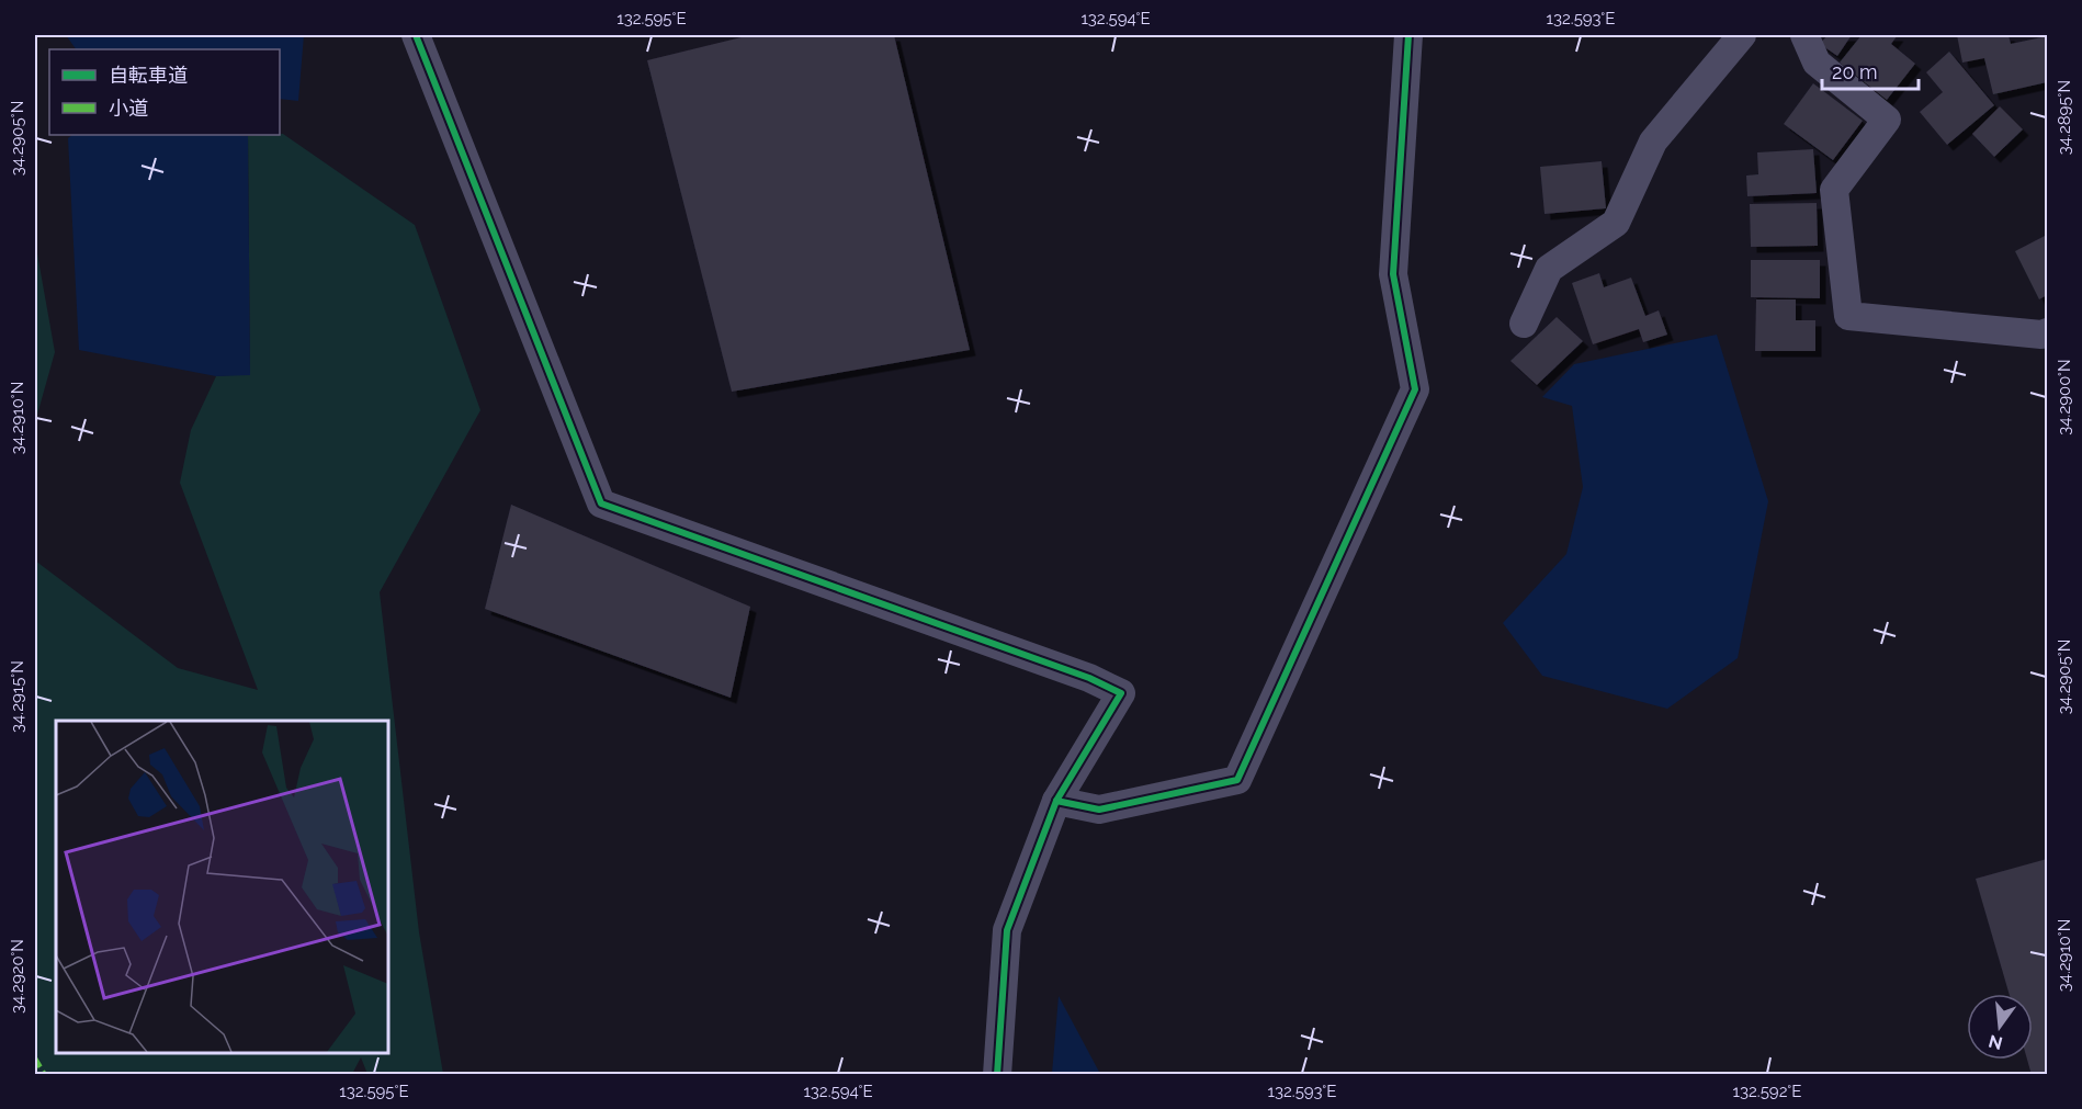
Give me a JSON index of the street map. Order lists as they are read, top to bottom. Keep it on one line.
{"legend":["自転車道","小道"],"scale_bar":"20 m","north":"bottom","coordinates":["132.595°E","132.594°E","132.593°E","34.2895°N","34.2905°N","34.2900°N","34.2910°N","34.2915°N","34.2920°N","132.592°E"]}
